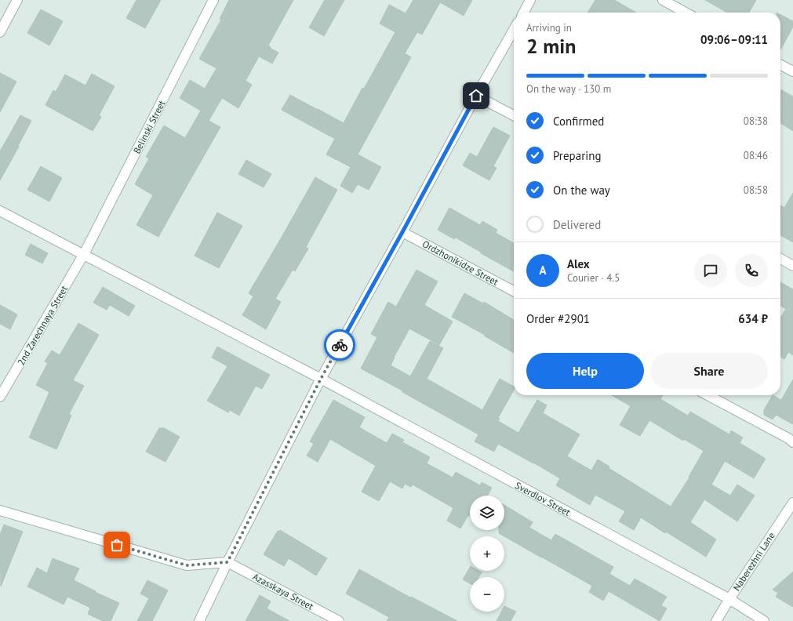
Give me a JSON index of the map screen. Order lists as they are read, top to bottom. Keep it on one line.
{"streets":{"street":["Belinski Street","Ordzhonikidze Street","2nd Zarechnaya Street","Sverdlov Street","Naberezhni Lane","Azasskaya Street"]},"crossings":[["Belinski Street","2nd Zarechnaya Street"],["Belinski Street","Sverdlov Street"],["2nd Zarechnaya Street","Sverdlov Street"],["Sverdlov Street","Naberezhni Lane"]],"page":{"heading":["2 min","Arriving in","09:06–09:11"],"panel":["Alex","Courier · 4.5","Order #2901","634 ₽"],"bar":"On the way · 130 m","list":[["Confirmed","08:38"],["Preparing","08:46"],["On the way","08:58"],"Delivered"],"round":"A","buttons":["Help","Share"],"map_buttons":["+","−"]}}
